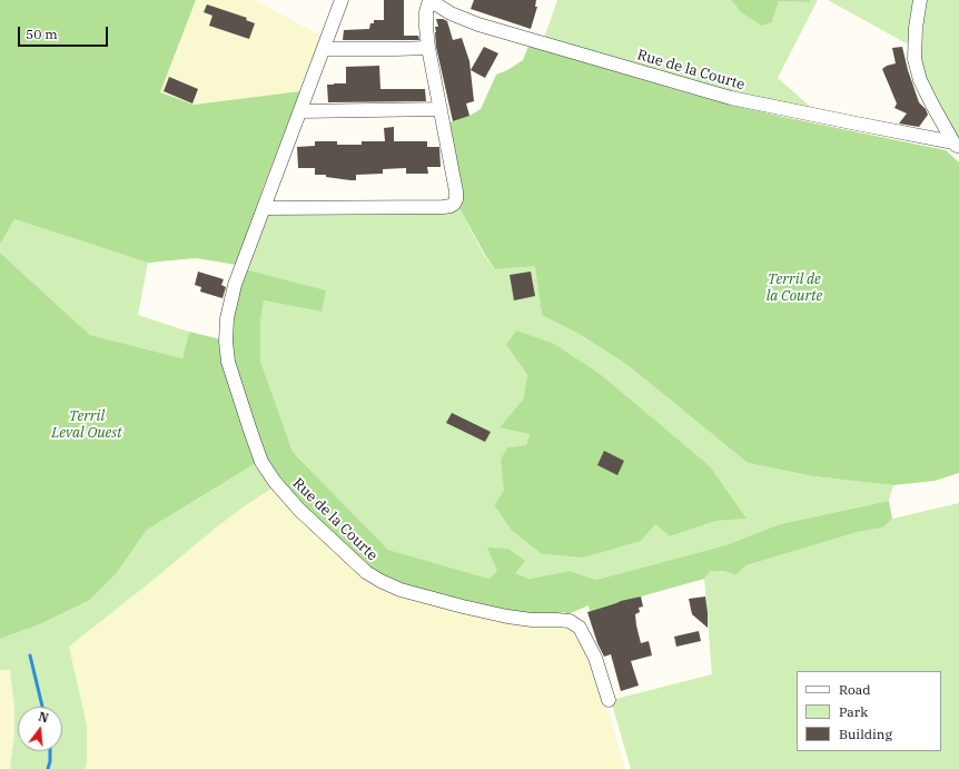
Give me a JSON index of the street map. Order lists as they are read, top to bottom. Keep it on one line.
{"streets":{"street":["Rue de la Courte"]},"parks":["Terril de la Courte","Terril Leval Ouest"],"legend":["Road","Park","Building"],"scale_bar":"50 m","north":"top"}
